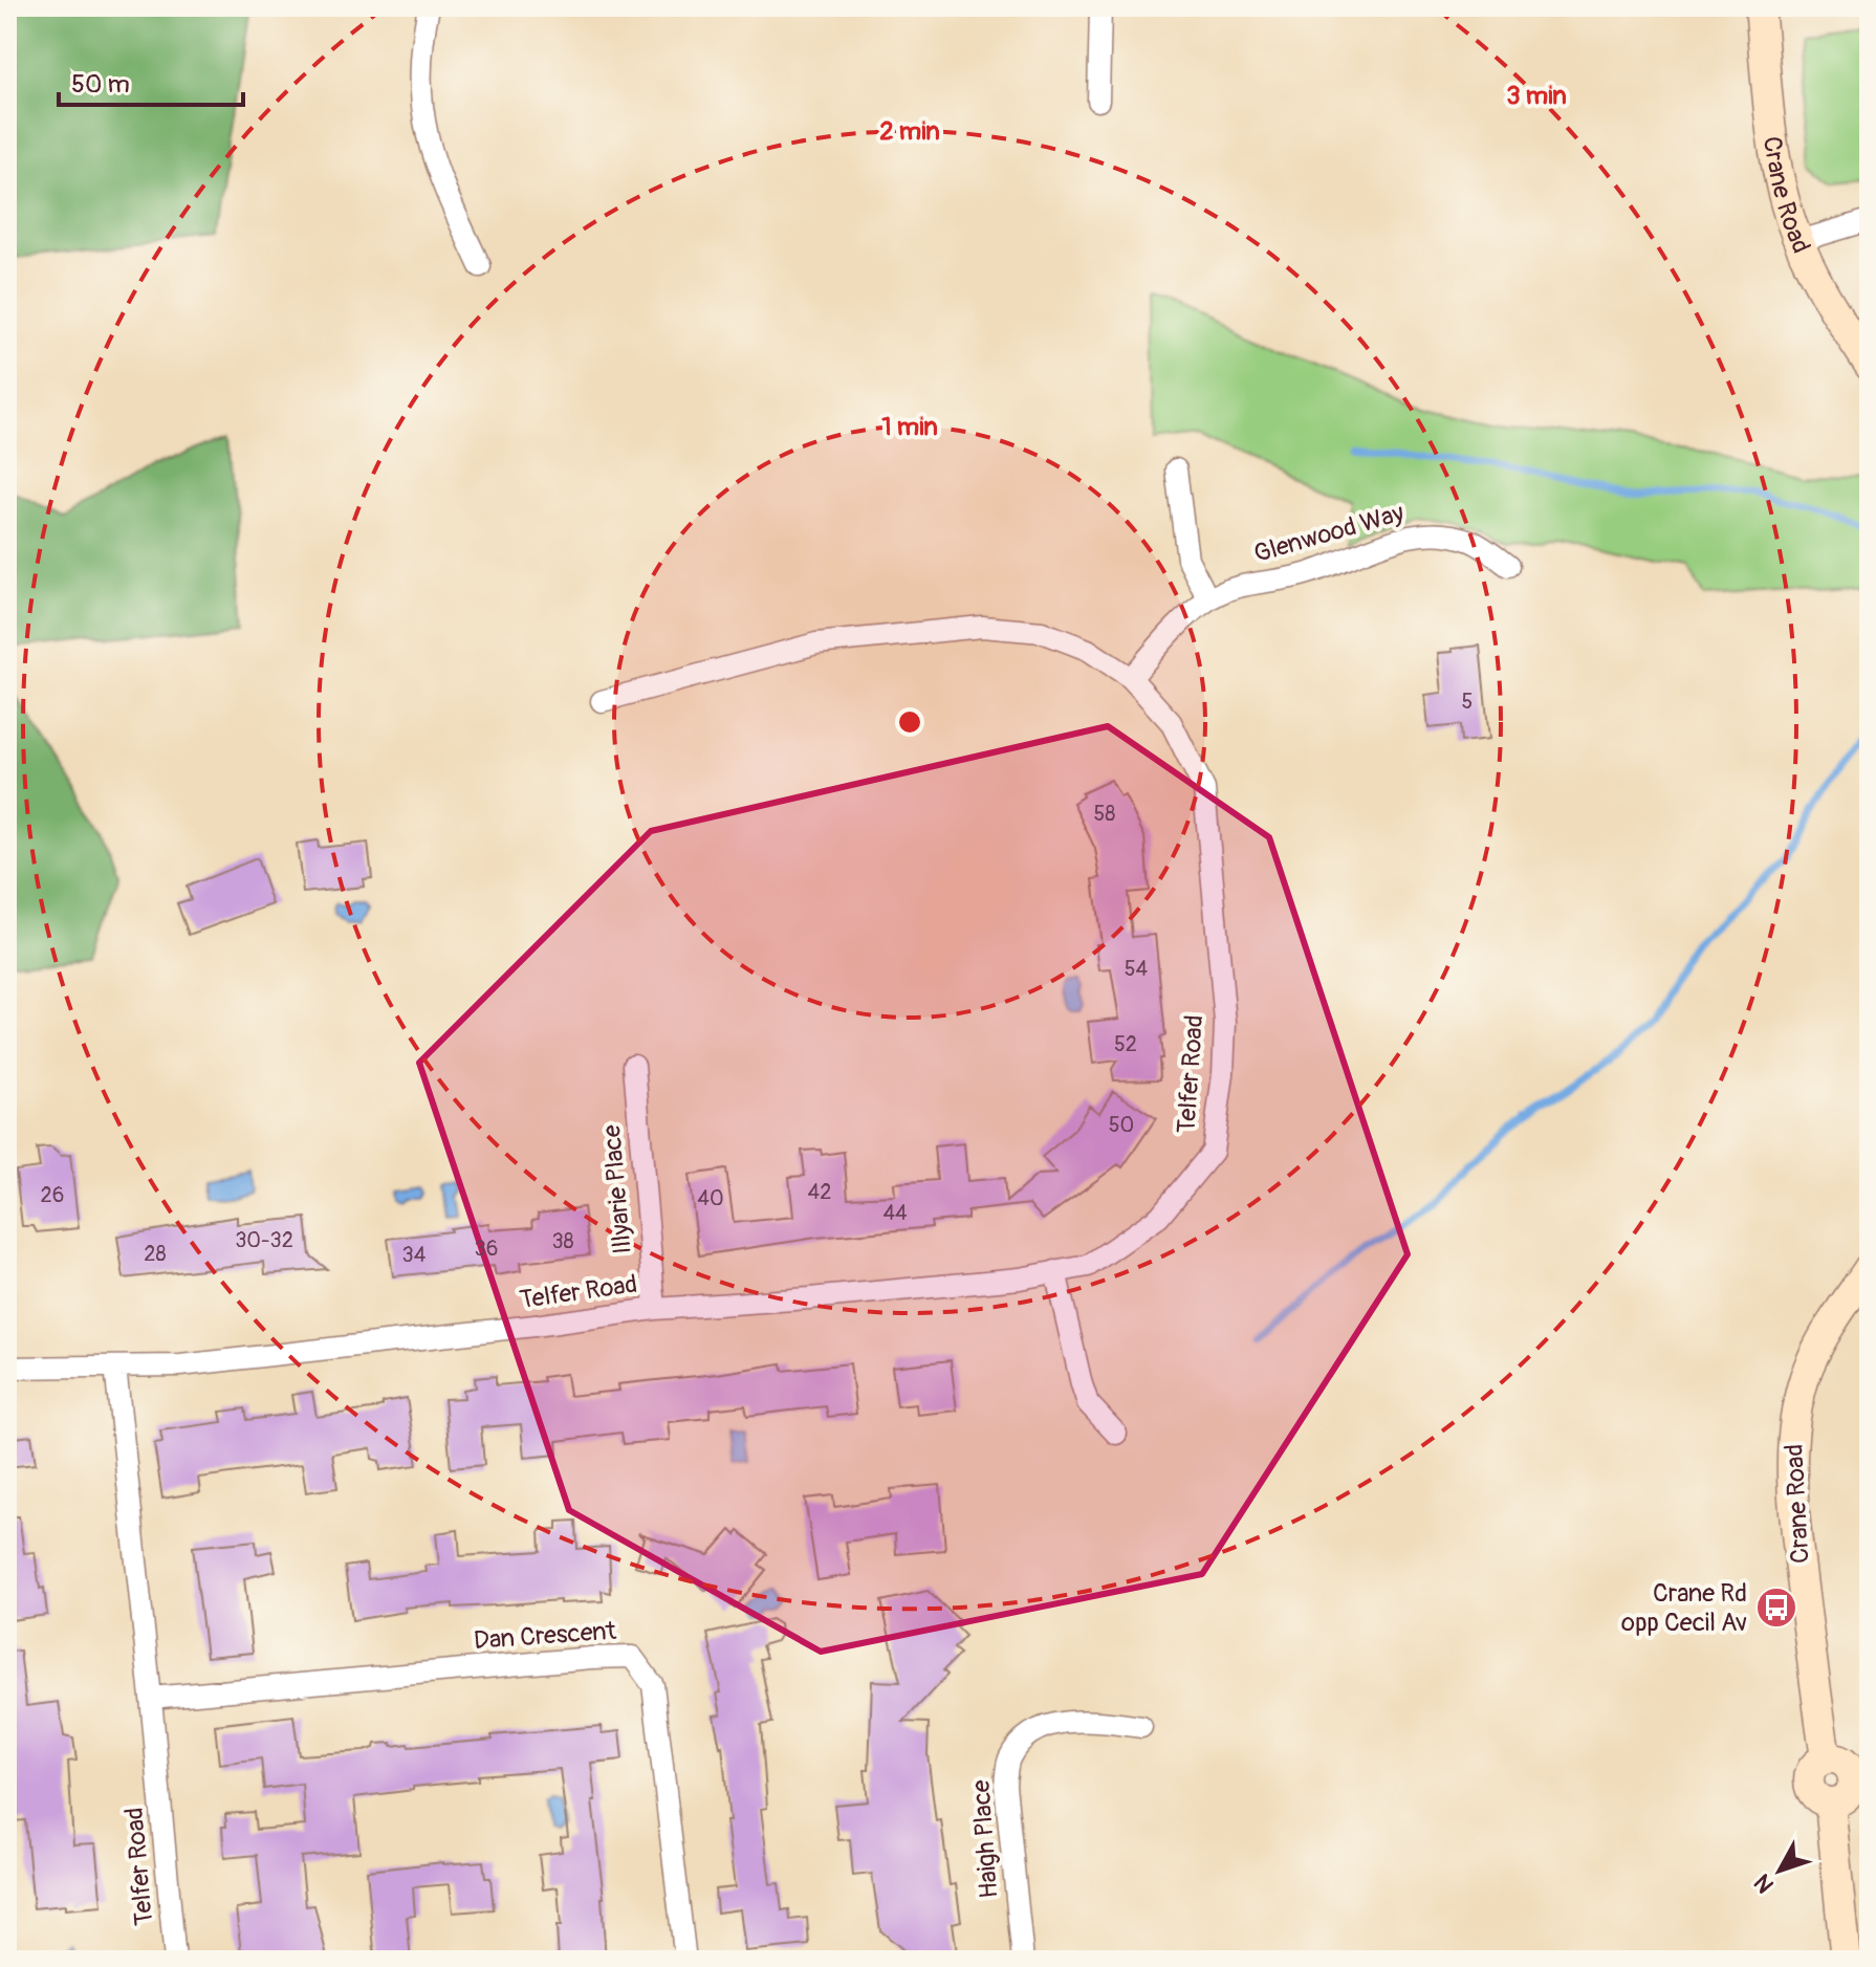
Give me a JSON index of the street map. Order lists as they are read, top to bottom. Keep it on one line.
{"streets":{"street":["Crane Road","Glenwood Way","Telfer Road","Illyarie Place","Dan Crescent","Haigh Place"]},"crossings":[["Glenwood Way","Telfer Road"],["Telfer Road","Illyarie Place"],["Telfer Road","Dan Crescent"]],"places":{"bus stop":["Crane Rd opp Cecil Av"]},"house_numbers":["5","58","54","52","50","42","26","40","44","30-32","38","36","28","34"],"scale_bar":"50 m","north":"bottom left","rings":["3 min","2 min","1 min"]}
